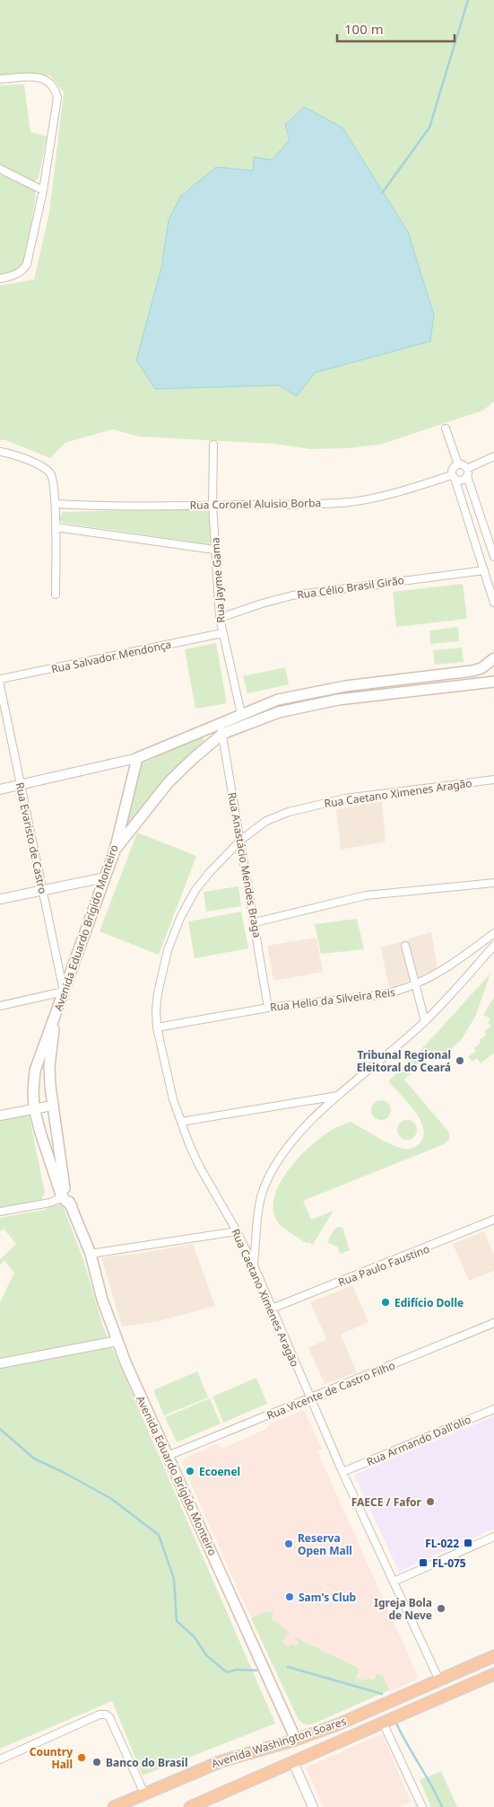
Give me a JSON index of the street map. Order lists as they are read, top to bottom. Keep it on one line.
{"streets":{"highway":["Avenida Washington Soares"],"main road":["Avenida Eduardo Brígido Monteiro"],"street":["Rua Coronel Aluisio Borba","Rua Jayme Gama","Rua Célio Brasil Girão","Rua Salvador Mendonça","Rua Caetano Ximenes Aragão","Rua Evaristo de Castro","Rua Anastácio Mendes Braga","Rua Helio da Silveira Reis","Rua Paulo Faustino","Rua Vicente de Castro Filho","Rua Armando Dall'olio"]},"crossings":[["Rua Coronel Aluisio Borba","Rua Jayme Gama"],["Rua Jayme Gama","Rua Célio Brasil Girão"],["Rua Jayme Gama","Rua Salvador Mendonça"],["Rua Caetano Ximenes Aragão","Rua Anastácio Mendes Braga"],["Rua Caetano Ximenes Aragão","Rua Helio da Silveira Reis"],["Rua Caetano Ximenes Aragão","Rua Paulo Faustino"],["Rua Caetano Ximenes Aragão","Rua Vicente de Castro Filho"],["Rua Caetano Ximenes Aragão","Rua Armando Dall'olio"],["Rua Caetano Ximenes Aragão","Avenida Washington Soares"],["Rua Evaristo de Castro","Avenida Eduardo Brígido Monteiro"],["Rua Anastácio Mendes Braga","Rua Helio da Silveira Reis"],["Avenida Eduardo Brígido Monteiro","Rua Vicente de Castro Filho"],["Avenida Eduardo Brígido Monteiro","Avenida Washington Soares"]],"places":{"other":["Tribunal Regional Eleitoral do Ceará","Edifício Dolle","Ecoenel","FAECE / Fafor","Reserva Open Mall","Sam's Club","Igreja Bola de Neve","Country Hall","Banco do Brasil"],"transit":["FL-022","FL-075"]},"scale_bar":"100 m"}
